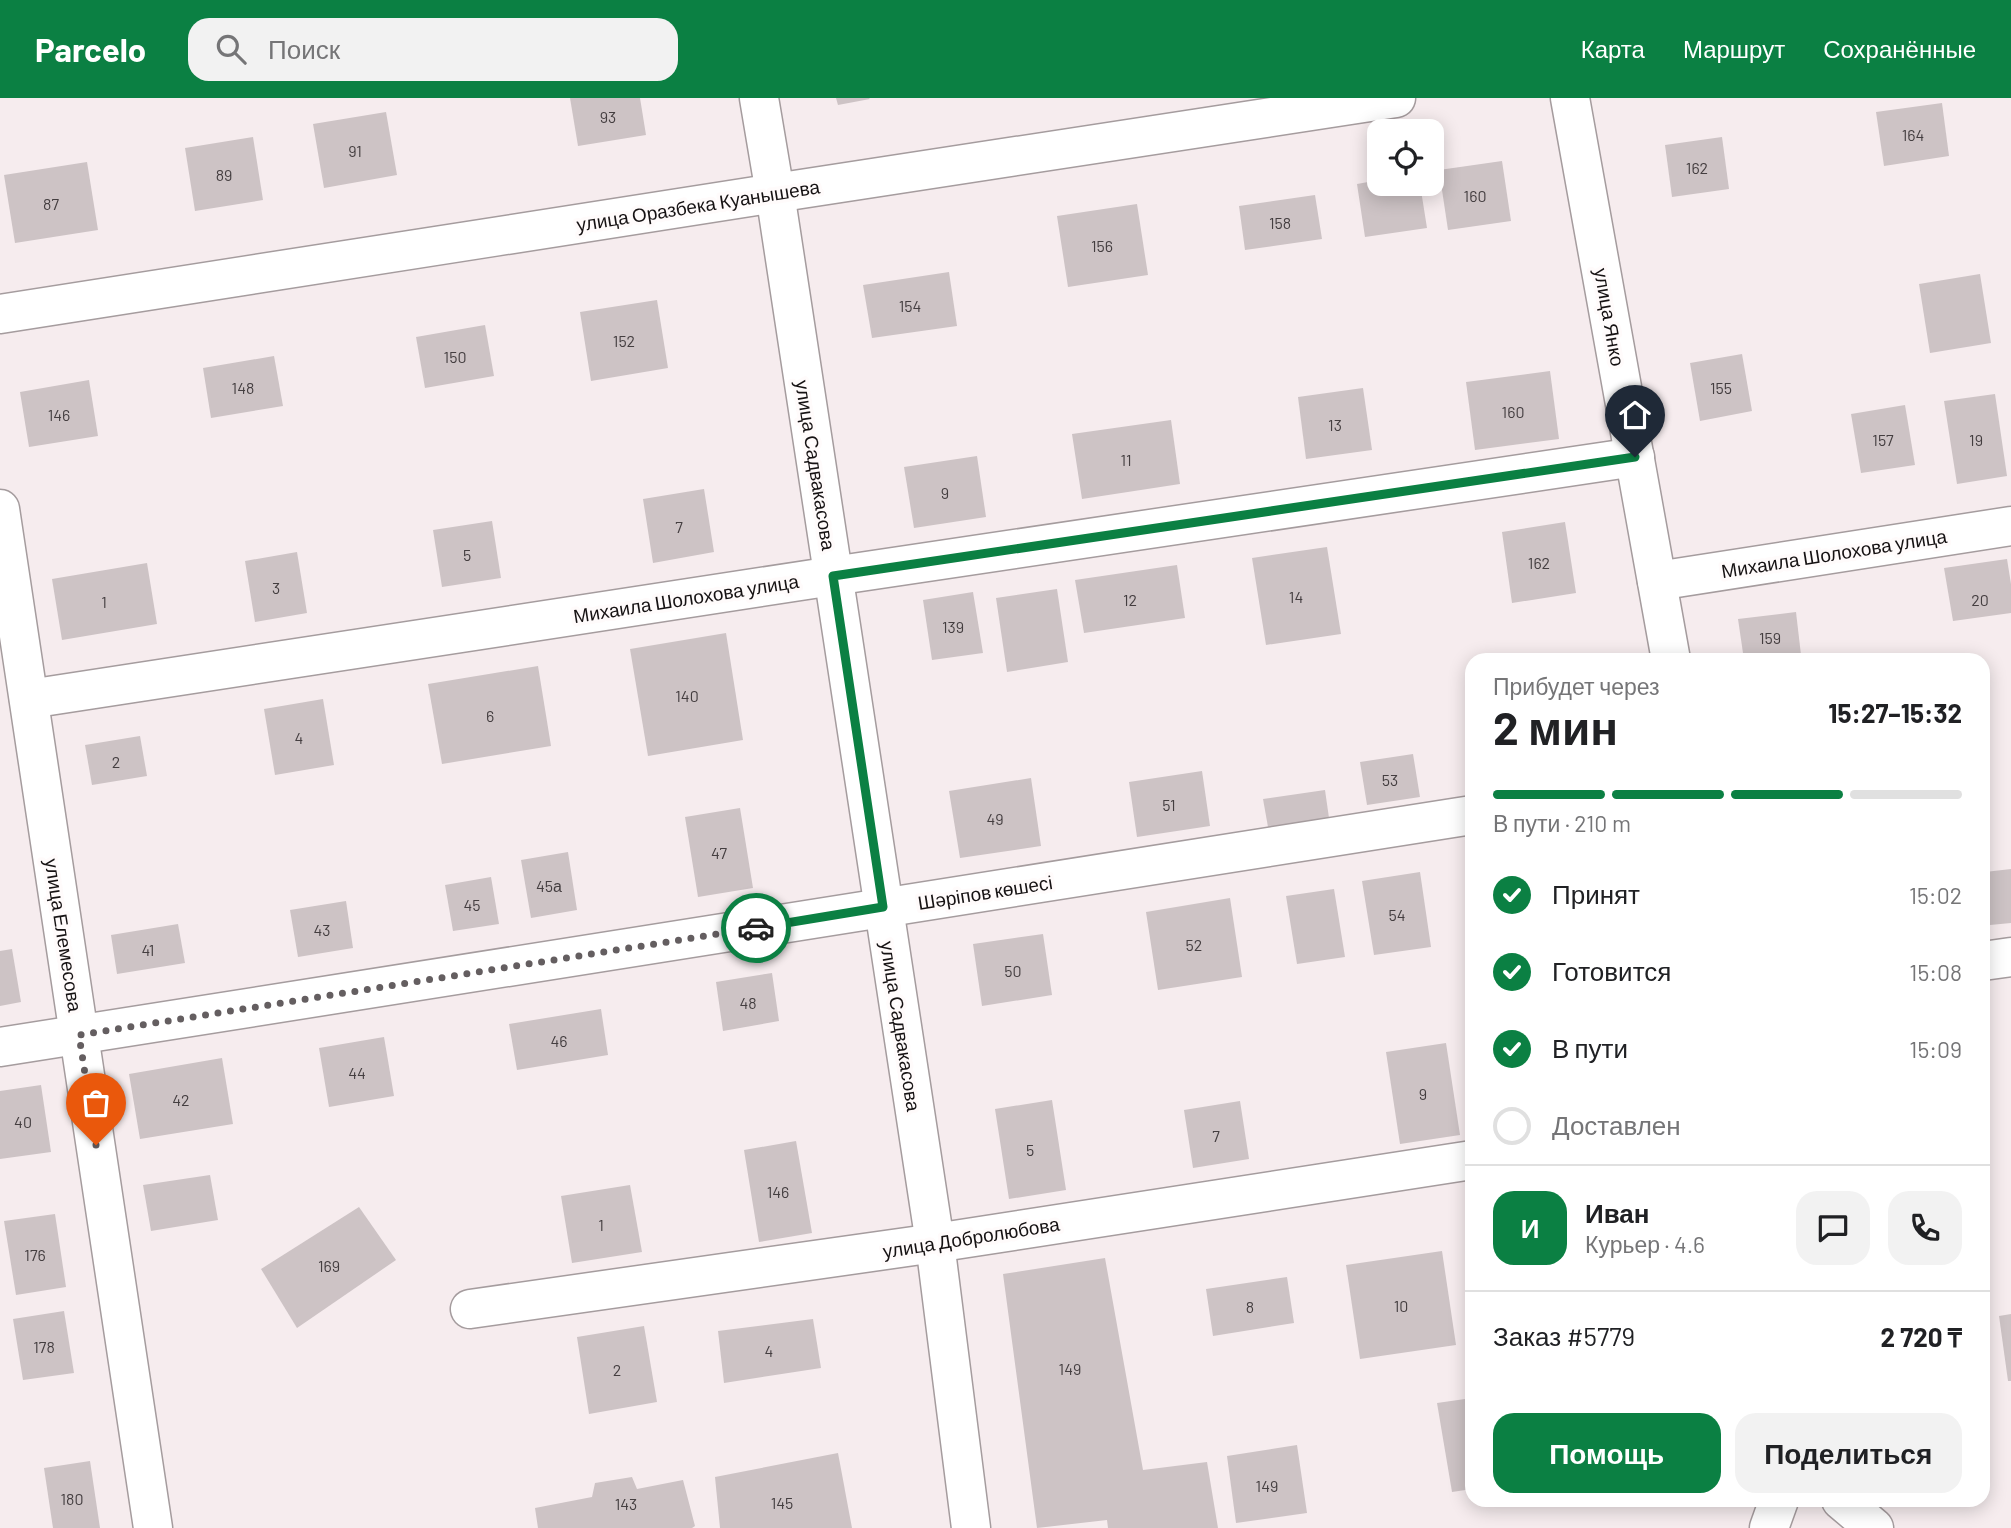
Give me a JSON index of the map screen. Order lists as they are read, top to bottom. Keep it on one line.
{"streets":{"street":["улица Оразбека Куанышева","улица Янко","улица Садвакасова","Михаила Шолохова улица","Шәріпов көшесі","улица Елемесова","улица Добролюбова"]},"crossings":[["улица Оразбека Куанышева","улица Садвакасова"],["улица Янко","Михаила Шолохова улица"],["улица Садвакасова","Михаила Шолохова улица"],["улица Садвакасова","Шәріпов көшесі"],["улица Садвакасова","улица Добролюбова"],["Михаила Шолохова улица","улица Елемесова"],["Шәріпов көшесі","улица Елемесова"]],"house_numbers":["93","164","91","162","89","160","87","158","156","154","152","150","148","155","160","146","13","157","19","11","9","7","5","162","3","14","12","20","1","139","159","140","6","4","2","53","51","49","47","45а","45","54","43","52","41","50","48","46","44","9","42","40","7","5","146","1","176","169","10","8","178","4","149","2","149","180","145","143"],"page":{"header":"Parcelo","search":"Поиск","nav":["Карта","Маршрут","Сохранённые"],"heading":["2 мин","Прибудет через","15:27–15:32"],"panel":["Иван","Курьер · 4.6","Заказ #5779","2 720 ₸"],"bar":"В пути · 210 m","list":[["Принят","15:02"],["Готовится","15:08"],["В пути","15:09"],"Доставлен"],"round":"И","buttons":["Помощь","Поделиться"]}}
